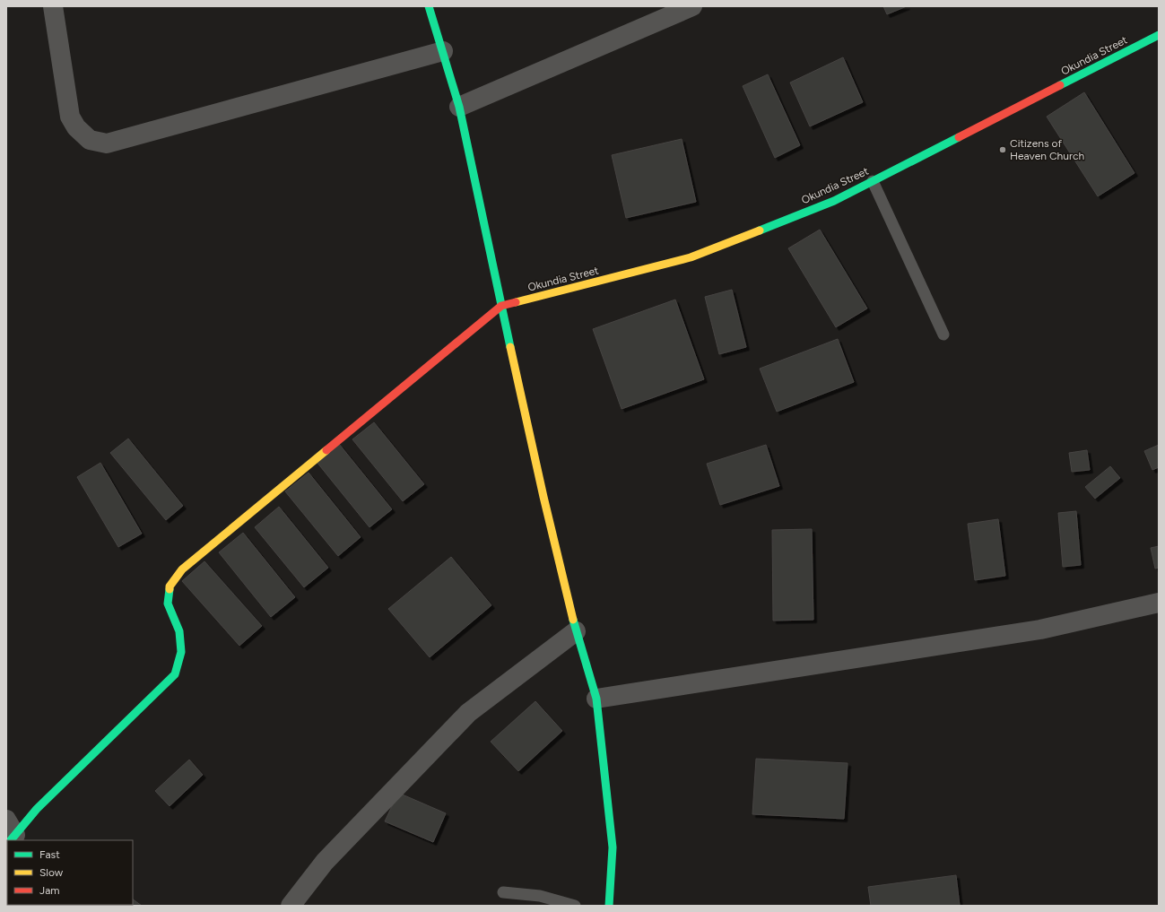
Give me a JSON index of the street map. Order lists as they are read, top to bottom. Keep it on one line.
{"streets":{"street":["Okundia Street"]},"places":["Citizens of Heaven Church"],"legend":["Fast","Slow","Jam"]}
